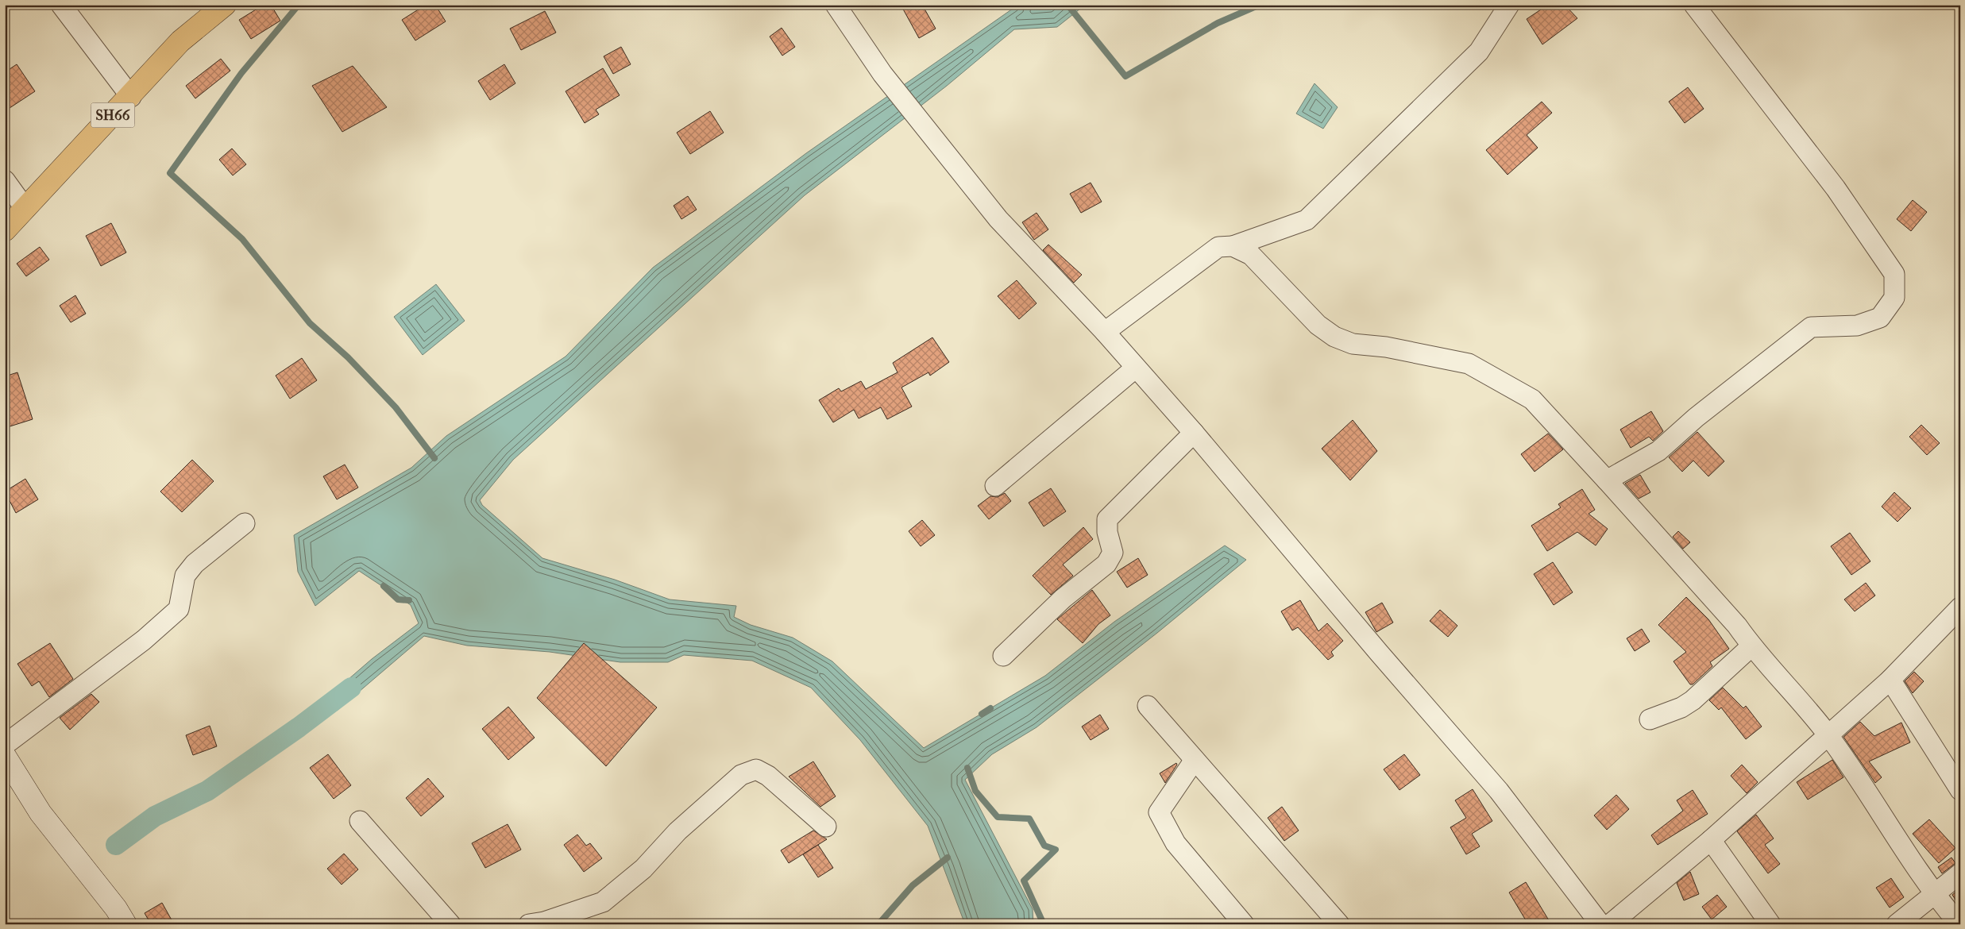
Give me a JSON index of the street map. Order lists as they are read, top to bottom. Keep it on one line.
{"streets":{"main road":["SH66"]}}
